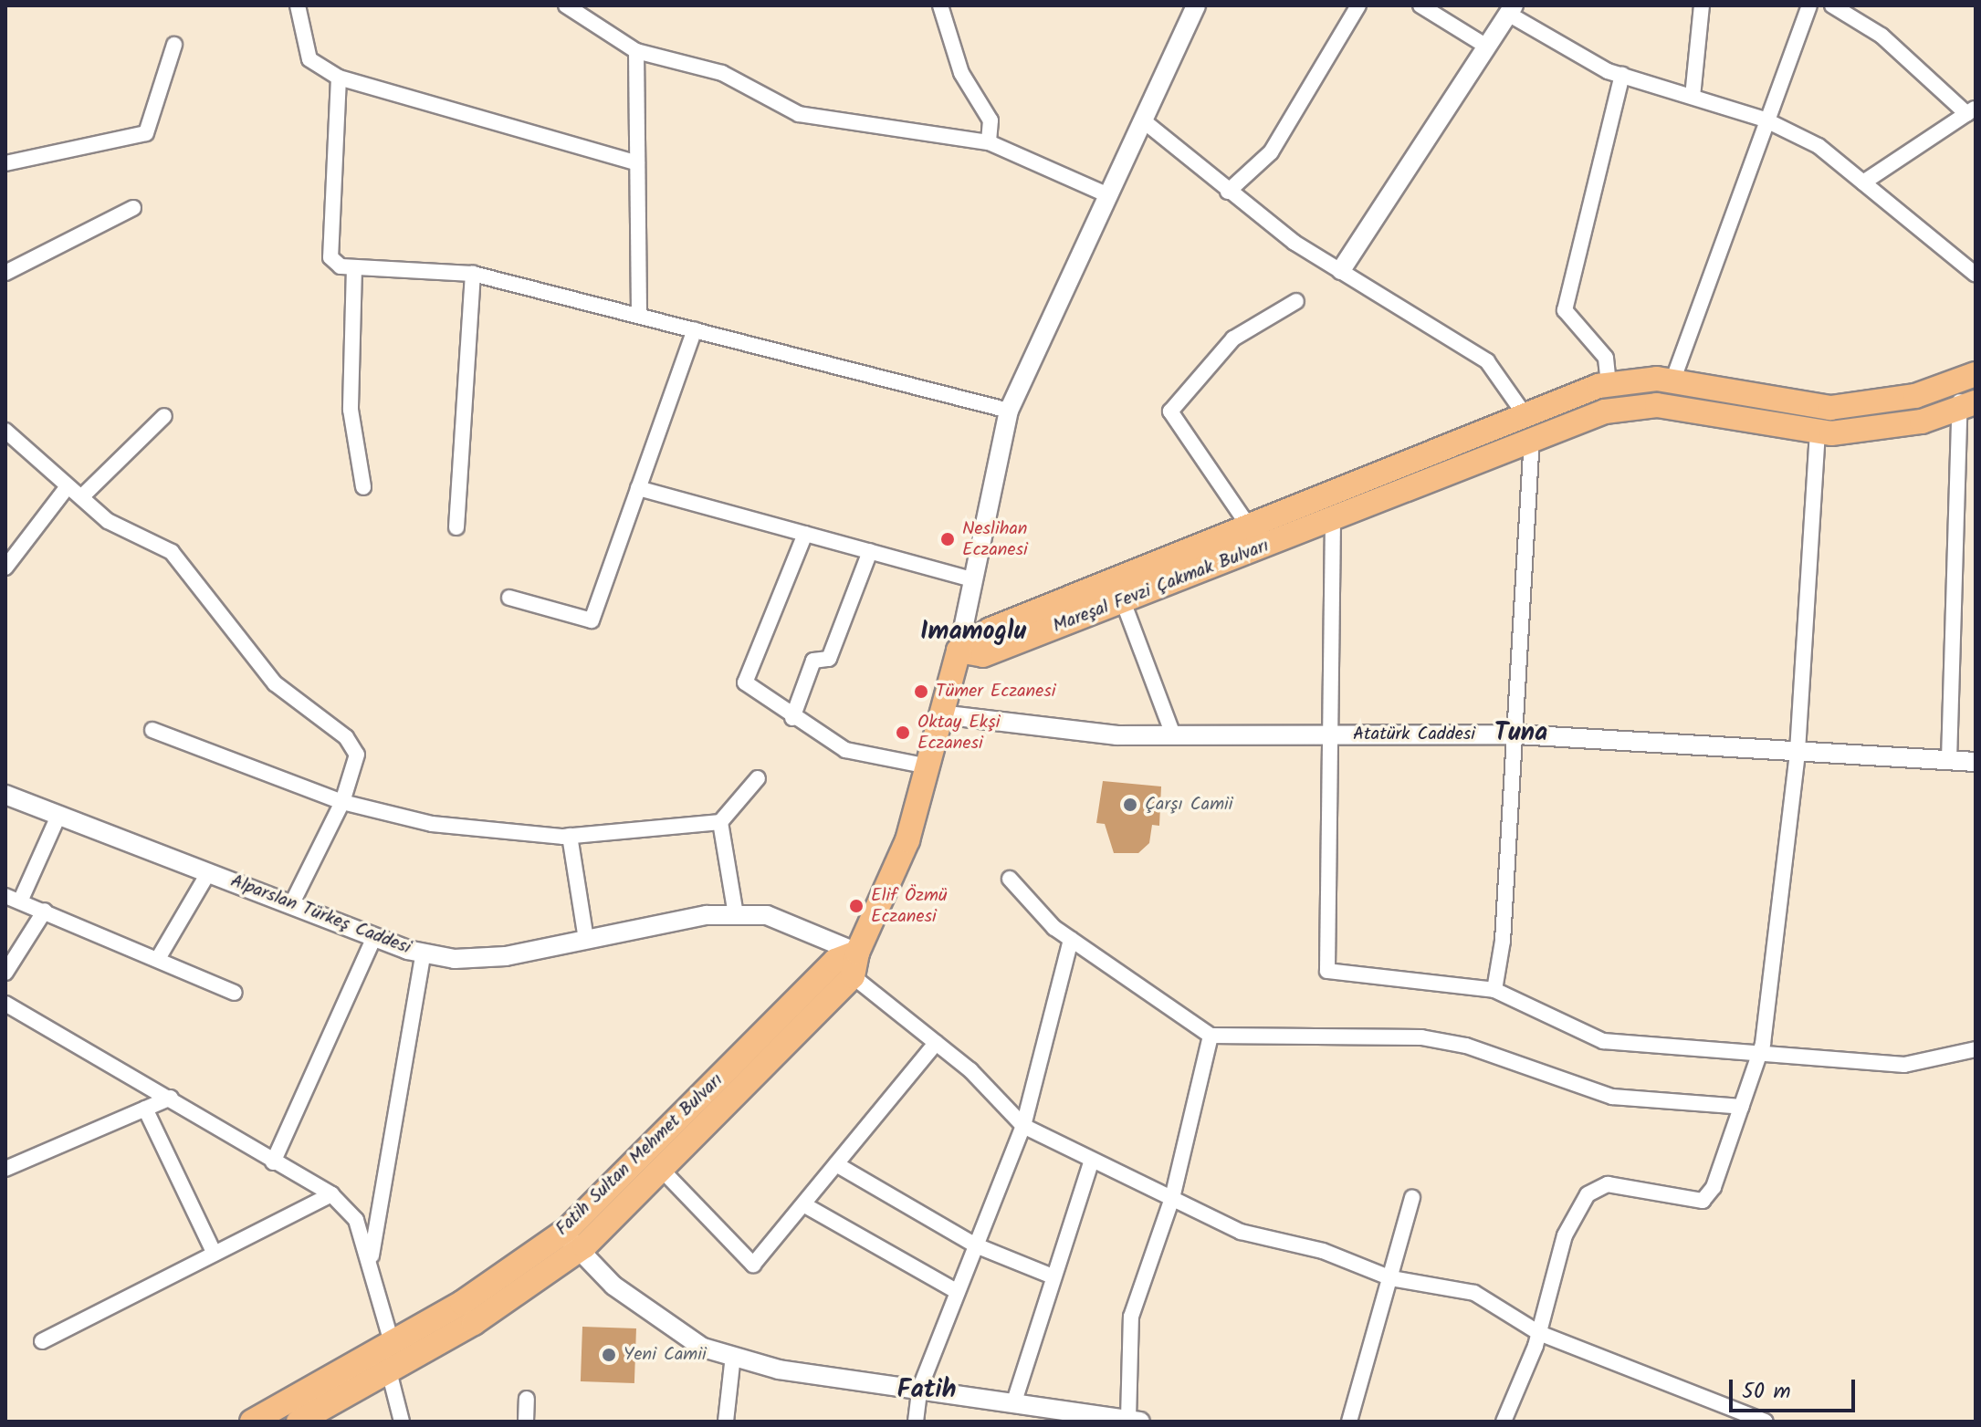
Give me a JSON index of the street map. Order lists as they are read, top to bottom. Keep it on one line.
{"streets":{"main road":["Mareşal Fevzi Çakmak Bulvarı","Fatih Sultan Mehmet Bulvarı"],"street":["Atatürk Caddesi","Alparslan Türkeş Caddesi"]},"crossings":[["Alparslan Türkeş Caddesi","Fatih Sultan Mehmet Bulvarı"]],"districts":["Imamoglu","Tuna","Fatih"],"places":["Neslihan Eczanesi","Tümer Eczanesi","Oktay Ekşi Eczanesi","Çarşı Camii","Elif Özmü Eczanesi","Yeni Camii"],"scale_bar":"50 m"}
